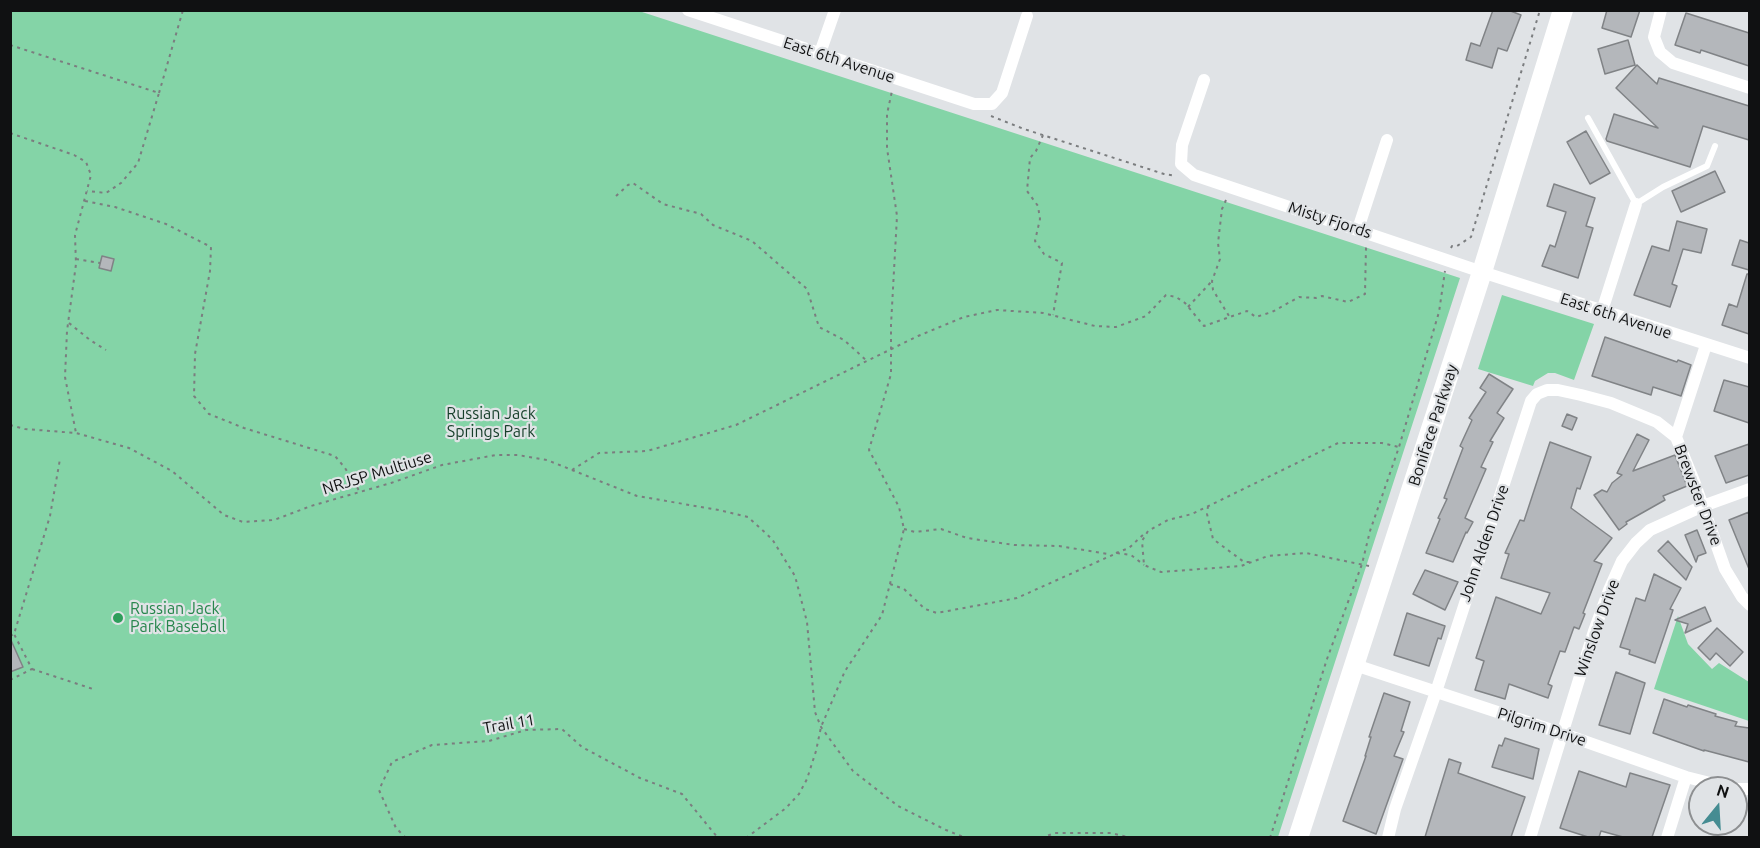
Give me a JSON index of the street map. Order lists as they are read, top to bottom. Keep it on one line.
{"streets":{"main road":["Boniface Parkway"],"street":["East 6th Avenue","Misty Fjords","Brewster Drive","John Alden Drive","Winslow Drive","Pilgrim Drive"],"path":["NRJSP Multiuse","Trail 11"]},"crossings":[["East 6th Avenue","Misty Fjords"],["East 6th Avenue","Boniface Parkway"],["East 6th Avenue","Brewster Drive"],["Misty Fjords","Boniface Parkway"],["Boniface Parkway","Pilgrim Drive"],["Brewster Drive","John Alden Drive"],["Brewster Drive","Winslow Drive"],["John Alden Drive","Pilgrim Drive"],["Winslow Drive","Pilgrim Drive"]],"parks":["Russian Jack Springs Park"],"places":["Russian Jack Park Baseball"],"north":"top"}
